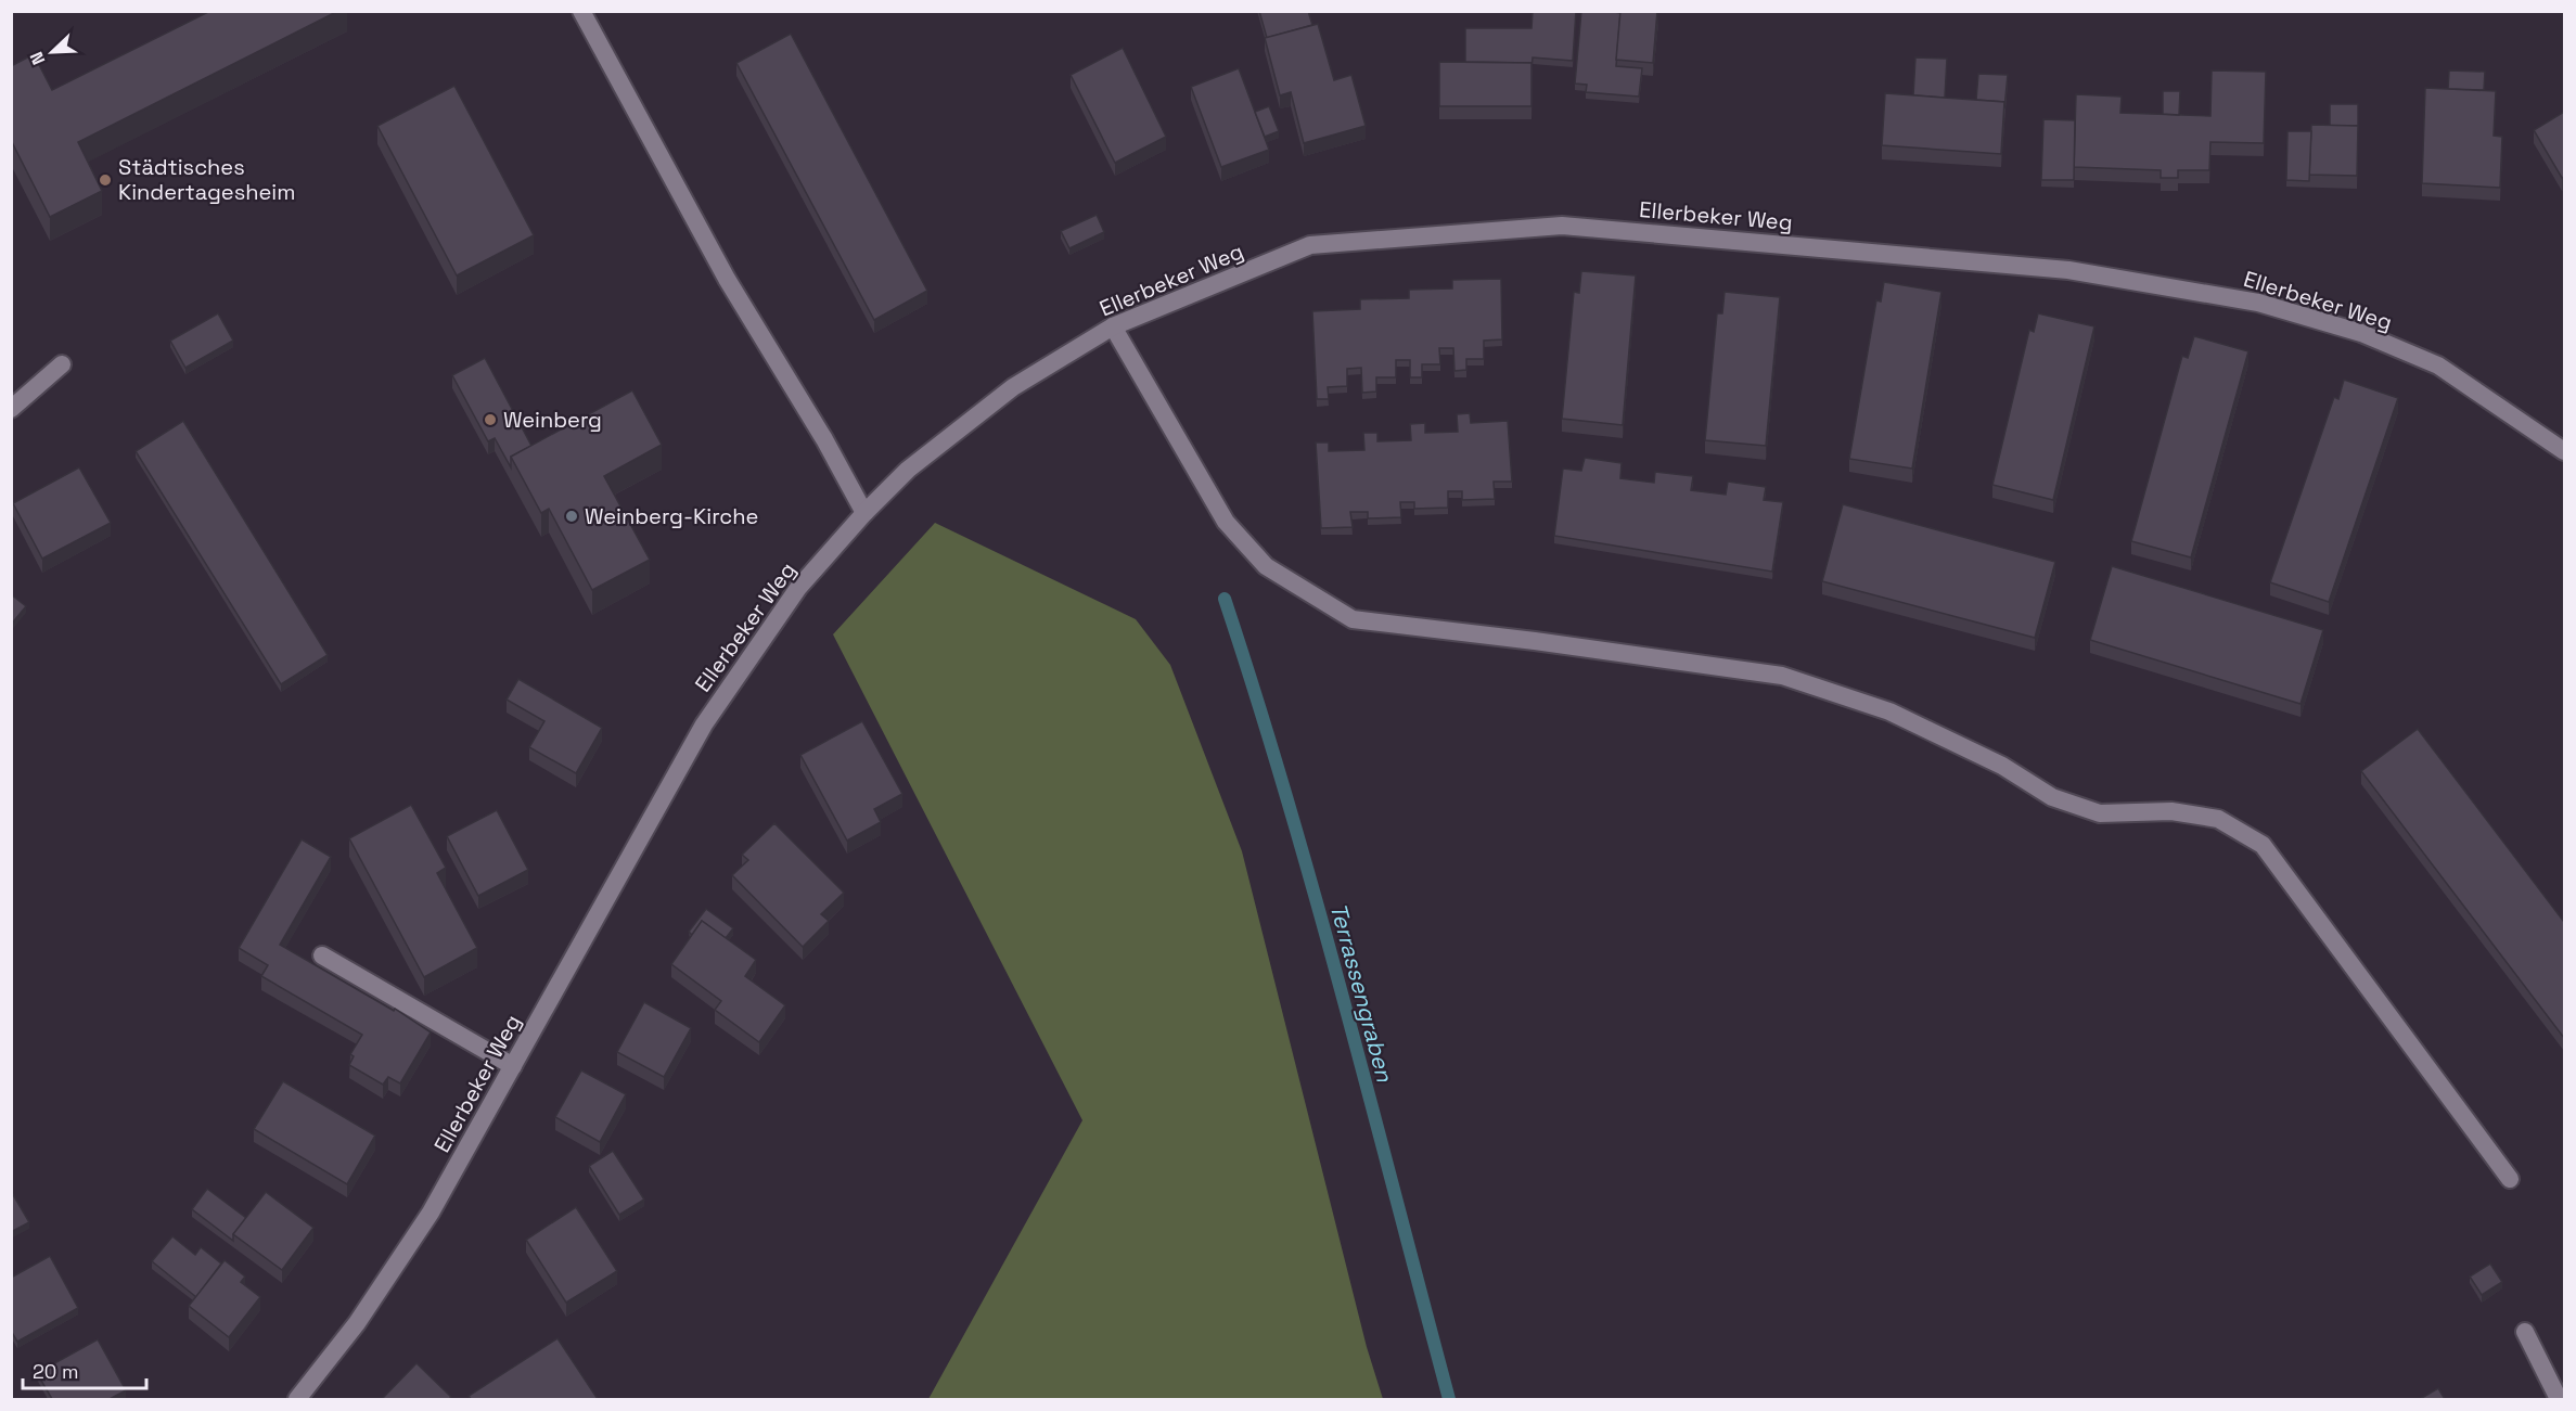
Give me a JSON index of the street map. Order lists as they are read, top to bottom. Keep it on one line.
{"streets":{"street":["Ellerbeker Weg"]},"water":["Terrassengraben"],"places":["Städtisches Kindertagesheim","Weinberg","Weinberg-Kirche"],"scale_bar":"20 m","north":"bottom left"}
